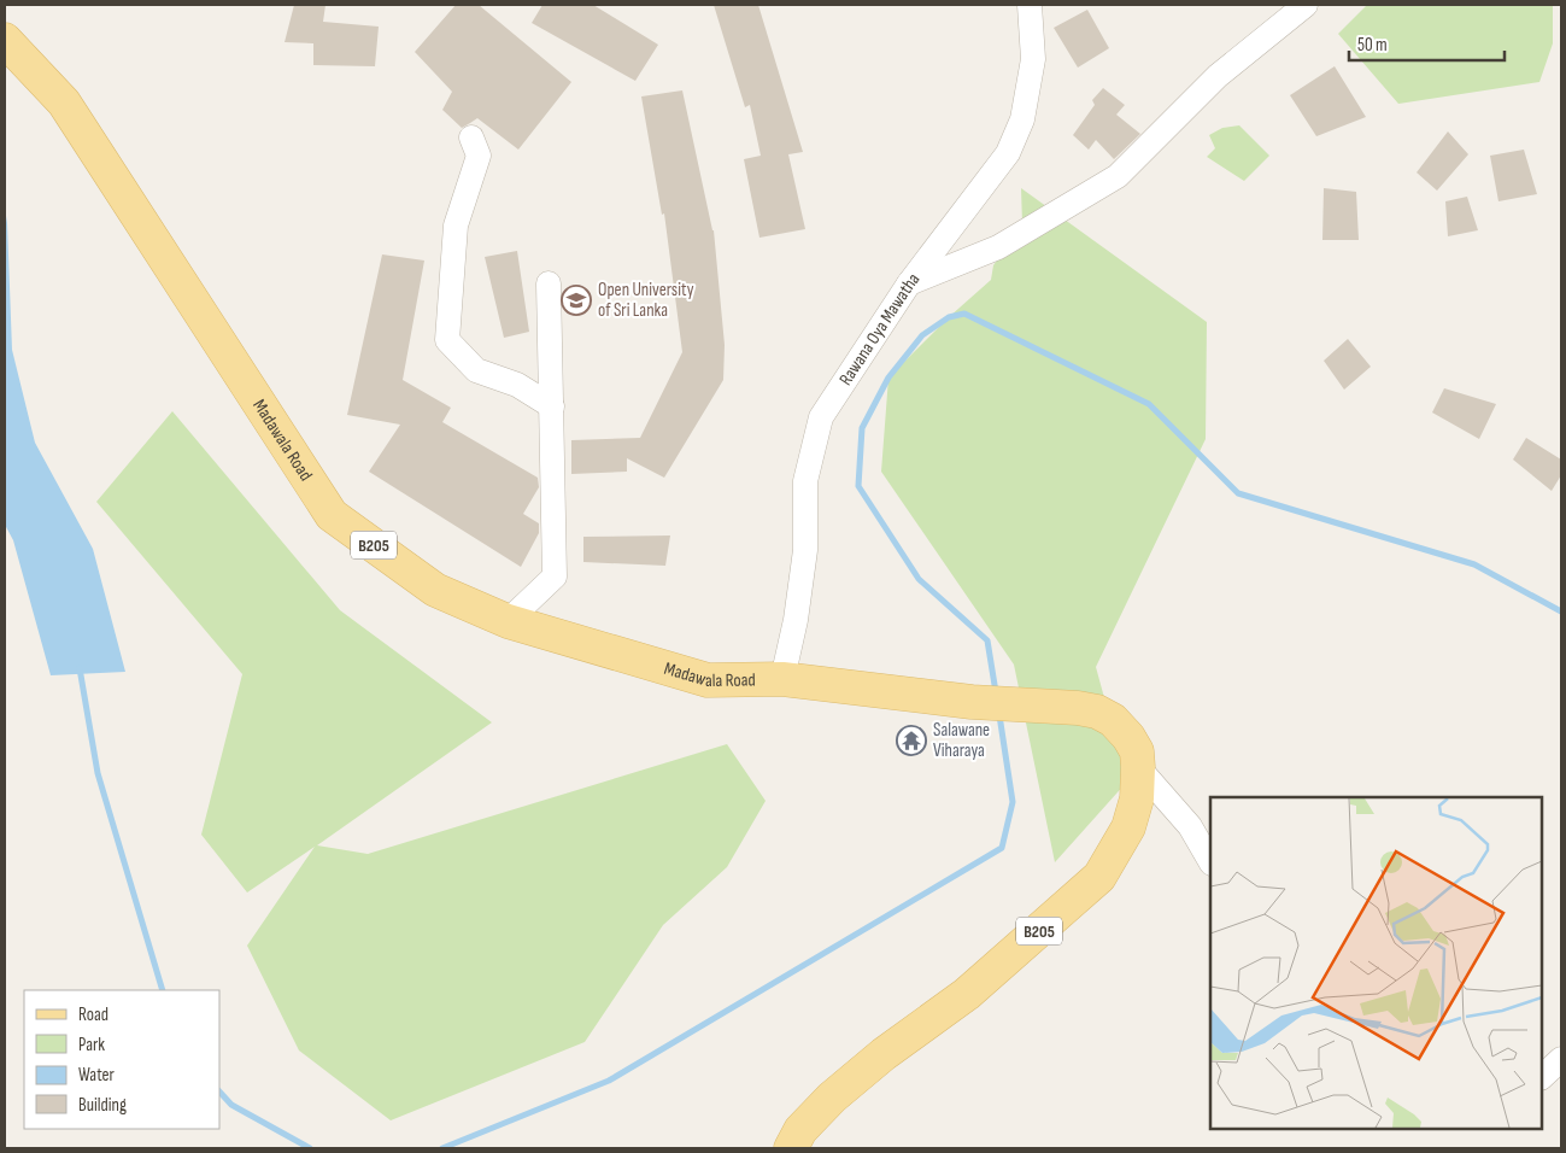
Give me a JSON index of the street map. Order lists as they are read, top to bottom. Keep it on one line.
{"streets":{"main road":["Madawala Road","B205"],"street":["Rawana Oya Mawatha"]},"crossings":[["Rawana Oya Mawatha","Madawala Road"]],"places":{"school or university":["Open University of Sri Lanka"],"temple":["Salawane Viharaya"]},"legend":["Road","Park","Water","Building"],"scale_bar":"50 m"}
